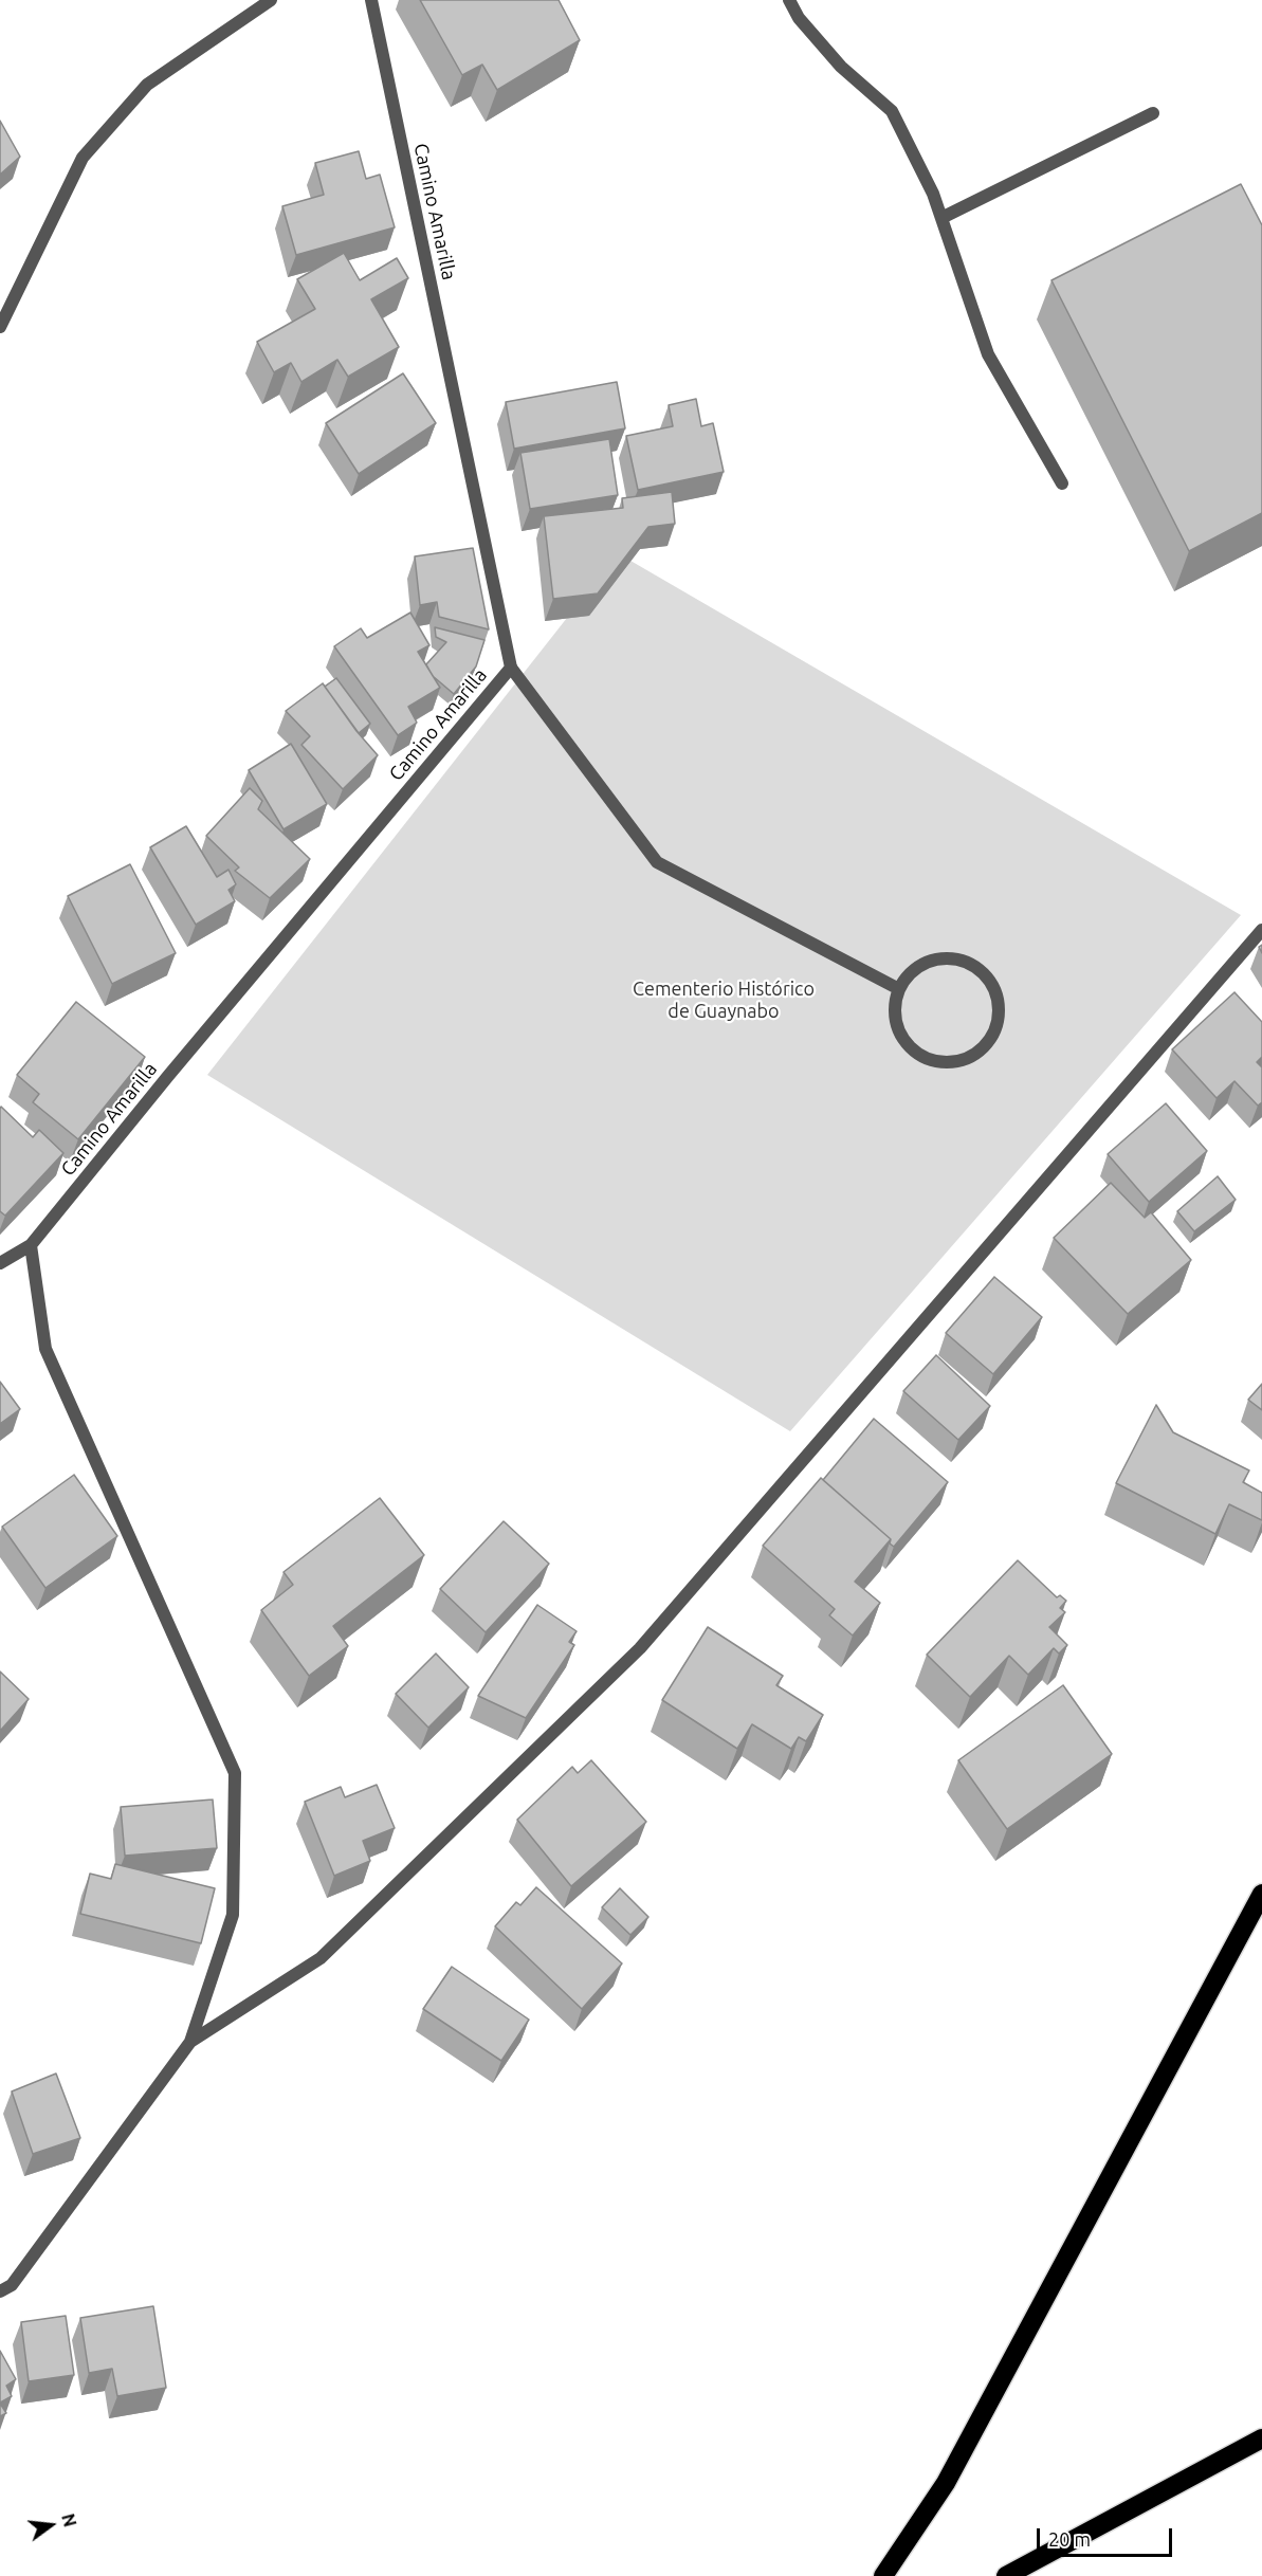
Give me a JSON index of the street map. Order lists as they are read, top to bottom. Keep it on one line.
{"streets":{"street":["Camino Amarilla"]},"parks":["Cementerio Histórico de Guaynabo"],"scale_bar":"20 m","north":"right"}
